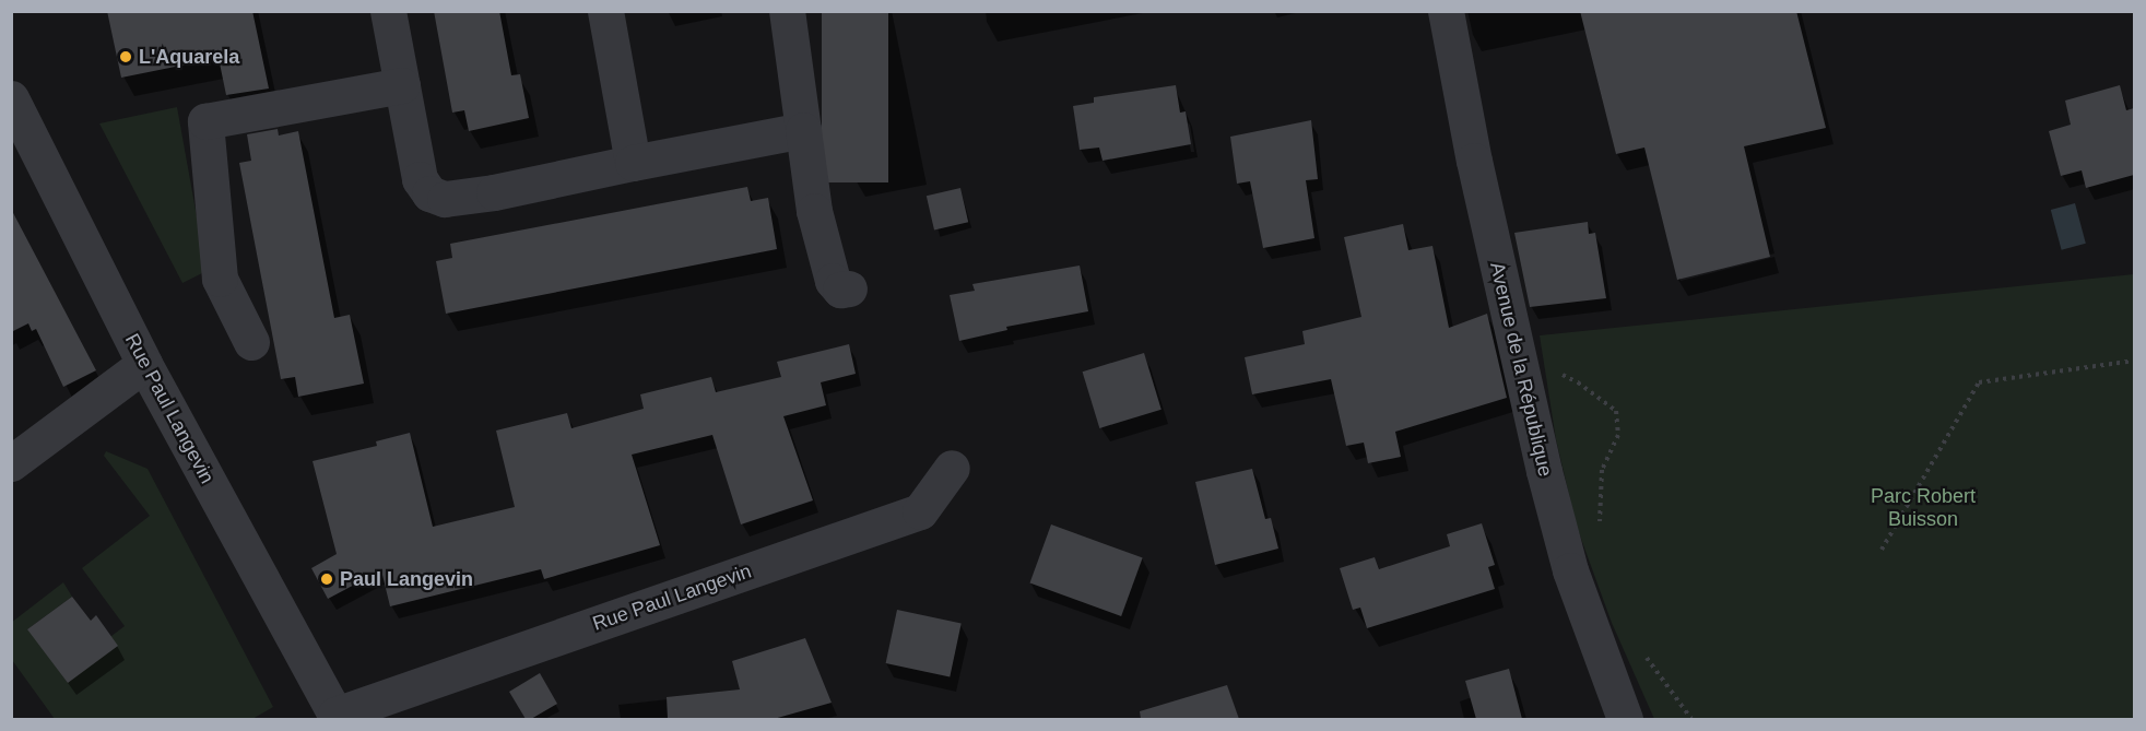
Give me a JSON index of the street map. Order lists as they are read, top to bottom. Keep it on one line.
{"streets":{"street":["Avenue de la République","Rue Paul Langevin"]},"parks":["Parc Robert Buisson"],"places":["L'Aquarela","Paul Langevin"]}
